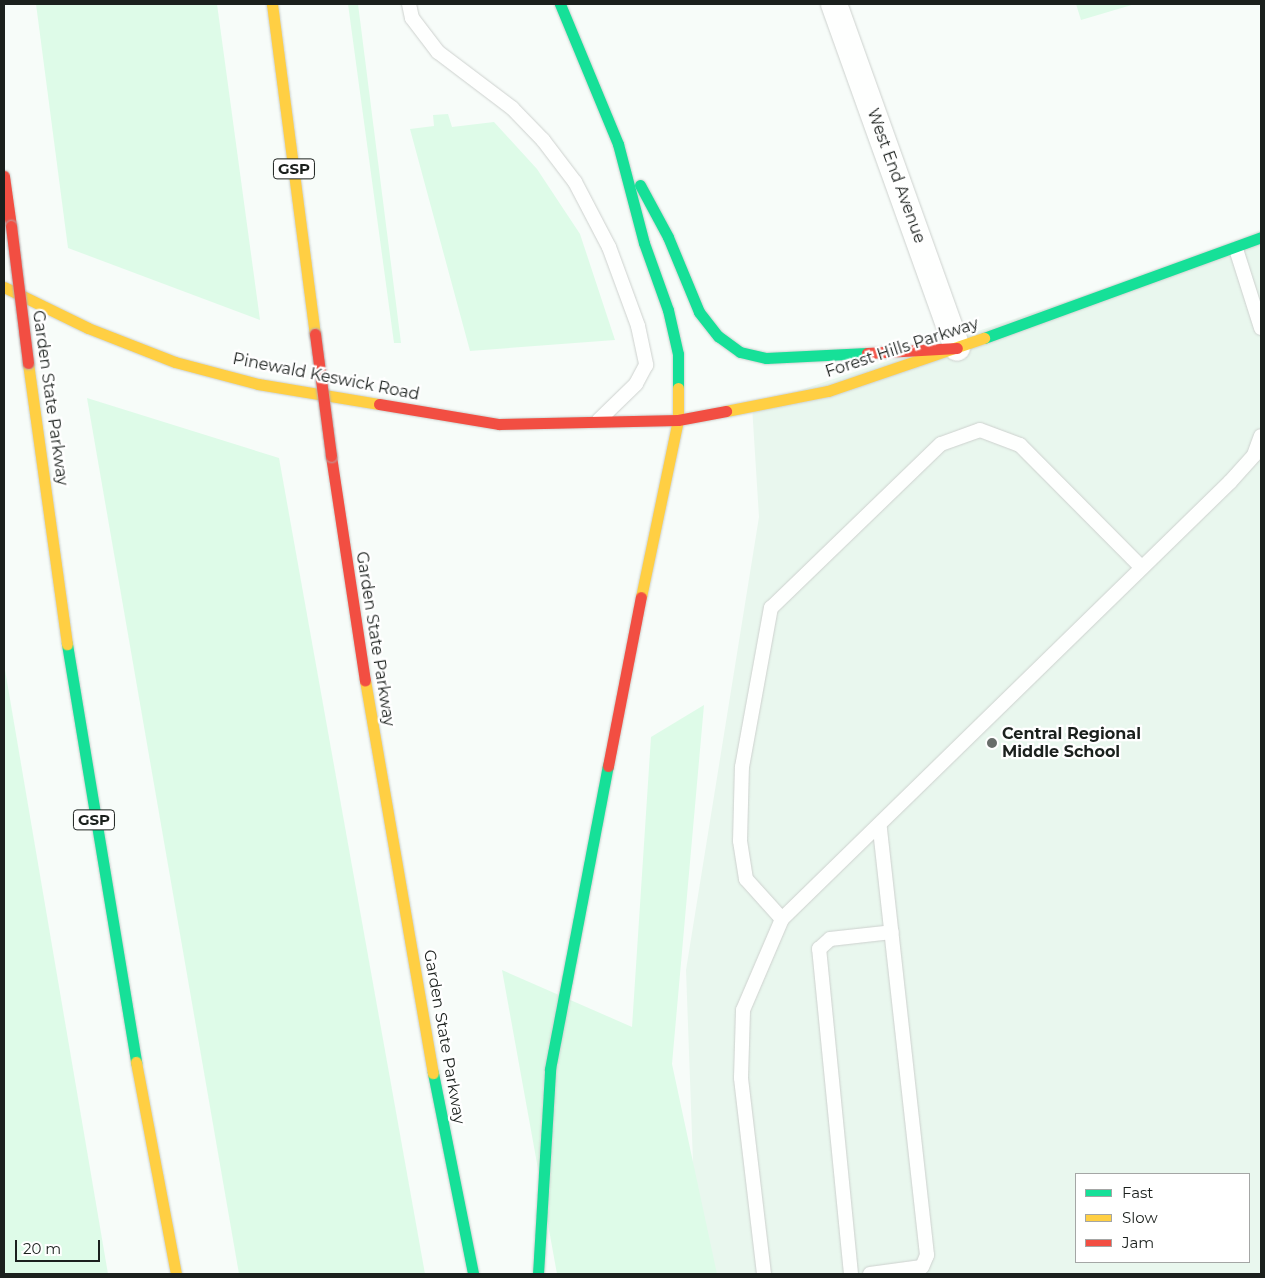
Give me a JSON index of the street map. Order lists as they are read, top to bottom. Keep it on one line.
{"streets":{"main road":["GSP","Forest Hills Parkway","Pinewald Keswick Road","Garden State Parkway"],"street":["West End Avenue"]},"crossings":[["West End Avenue","Forest Hills Parkway"],["Forest Hills Parkway","Pinewald Keswick Road"]],"places":["Central Regional Middle School"],"legend":["Fast","Slow","Jam"],"scale_bar":"20 m"}
